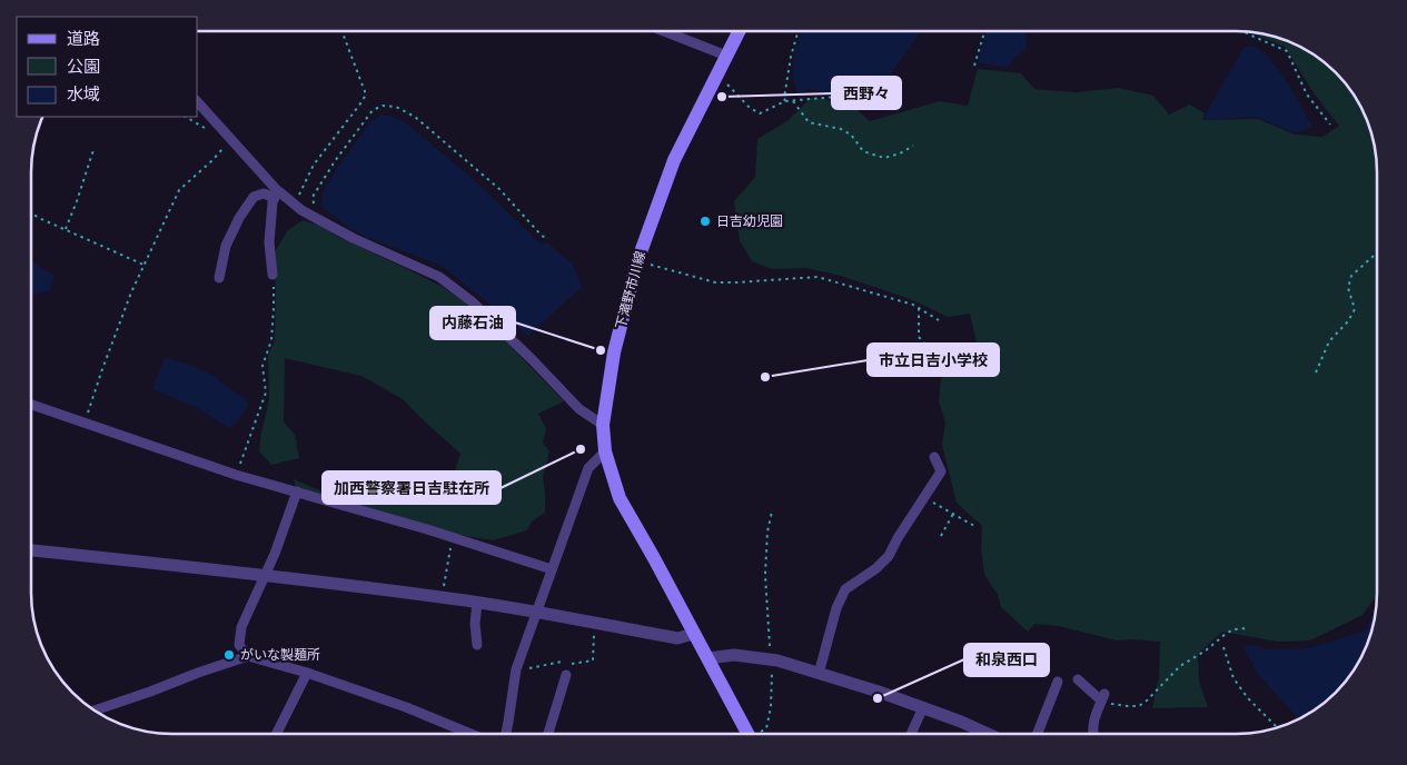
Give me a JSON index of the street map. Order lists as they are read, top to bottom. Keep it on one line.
{"streets":{"main road":["下滝野市川線"]},"places":["西野々","日吉幼児園","内藤石油","市立日吉小学校","加西警察署日吉駐在所","がいな製麺所","和泉西口"],"legend":["道路","公園","水域"]}
